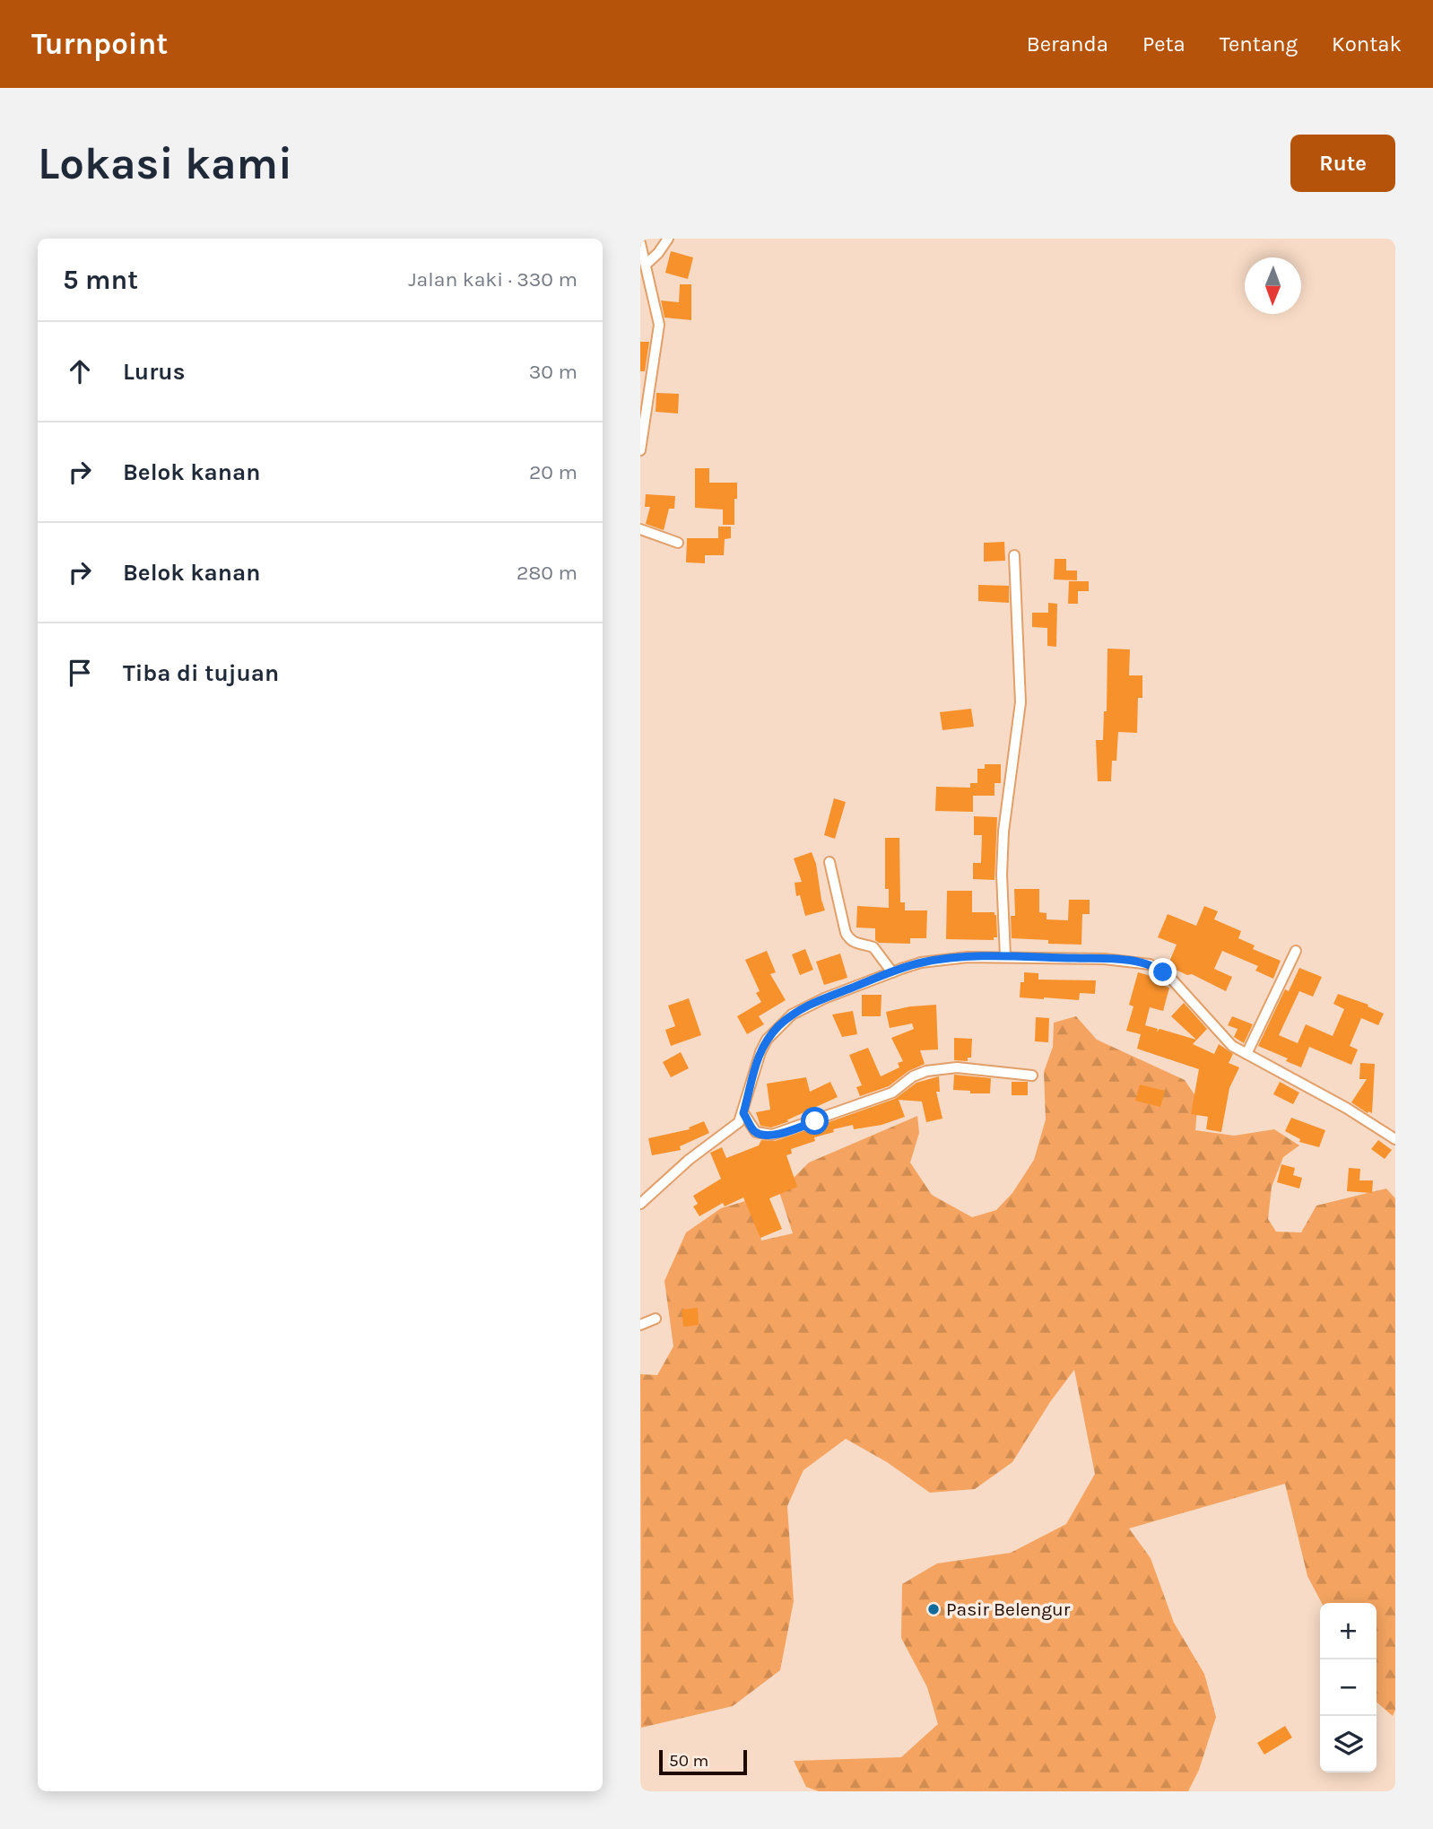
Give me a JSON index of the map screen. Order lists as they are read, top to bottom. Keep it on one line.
{"places":["Pasir Belengur"],"scale_bar":"50 m","north":"bottom","page":{"header":"Turnpoint","nav":["Beranda","Peta","Tentang","Kontak"],"buttons":"Rute","title":"Lokasi kami","heading":["5 mnt","Jalan kaki · 330 m"],"list":[["Lurus","30 m"],["Belok kanan","20 m"],["Belok kanan","280 m"],"Tiba di tujuan"],"map_buttons":["+","−"],"scale":"50 m"}}
